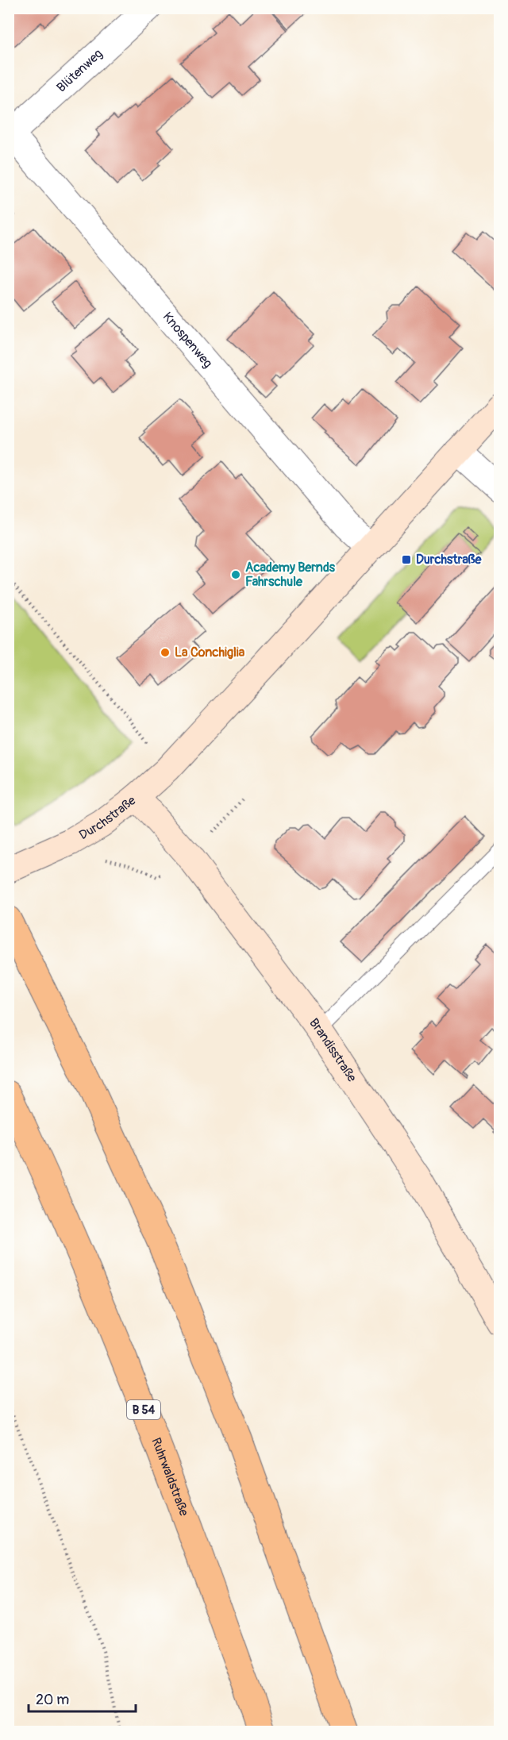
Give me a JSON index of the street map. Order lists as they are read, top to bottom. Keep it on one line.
{"streets":{"highway":["B 54","Ruhrwaldstraße"],"street":["Blütenweg","Knospenweg","Durchstraße","Brandisstraße"]},"crossings":[["Blütenweg","Knospenweg"],["Knospenweg","Durchstraße"],["Durchstraße","Brandisstraße"]],"places":{"transit":["Durchstraße"],"other":["Academy Bernds Fahrschule","La Conchiglia"]},"scale_bar":"20 m"}
